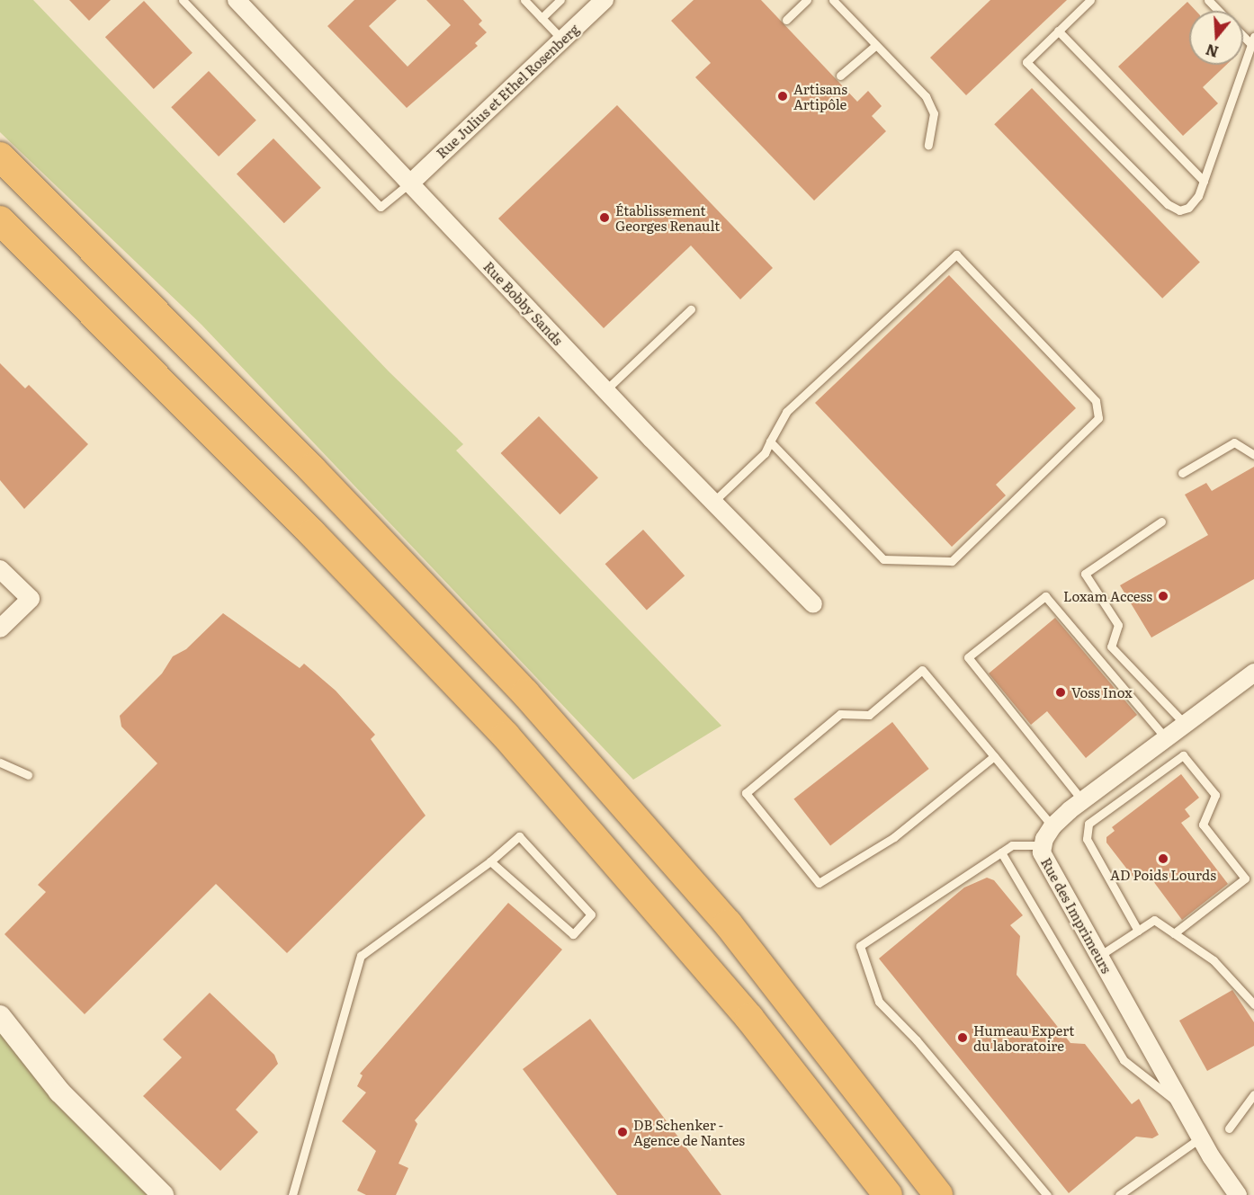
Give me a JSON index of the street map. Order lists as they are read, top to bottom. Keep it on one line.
{"streets":{"street":["Rue Julius et Ethel Rosenberg","Rue Bobby Sands","Rue des Imprimeurs"]},"crossings":[["Rue Julius et Ethel Rosenberg","Rue Bobby Sands"]],"places":["Artisans Artipôle","Établissement Georges Renault","Loxam Access","Voss Inox","AD Poids Lourds","Humeau Expert du laboratoire","DB Schenker - Agence de Nantes"],"north":"bottom"}
